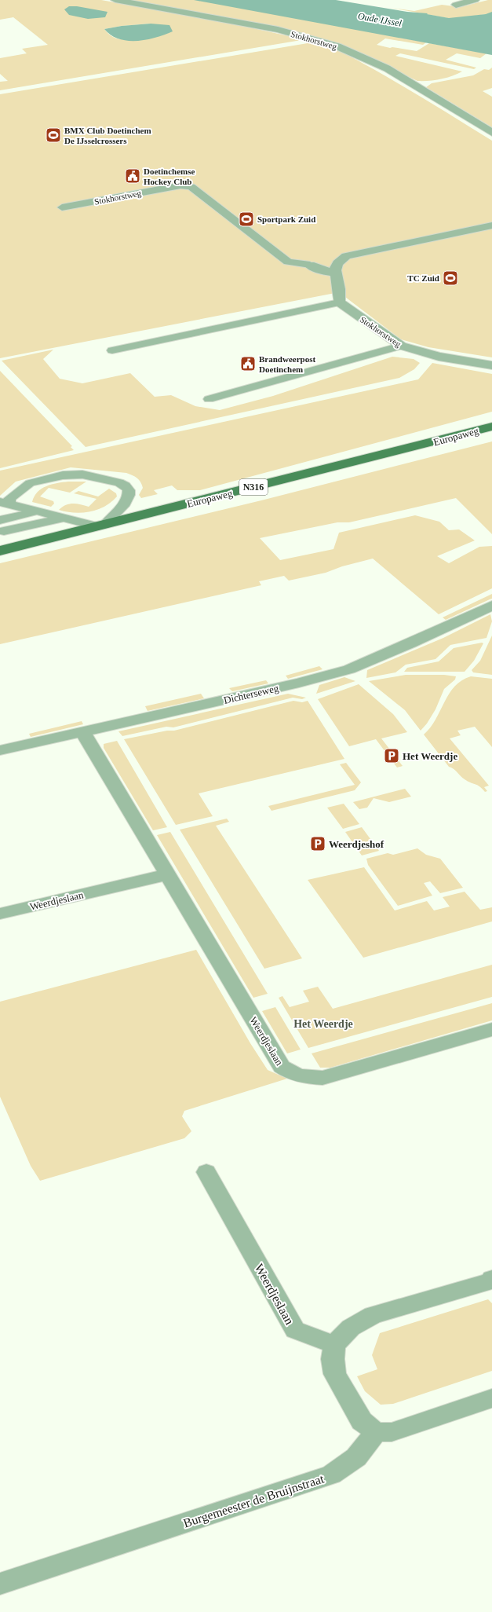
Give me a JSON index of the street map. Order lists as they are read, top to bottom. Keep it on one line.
{"streets":{"main road":["Europaweg","N316"],"street":["Stokhorstweg","Dichterseweg","Weerdjeslaan","Burgemeester de Bruijnstraat"]},"crossings":[["Dichterseweg","Weerdjeslaan"]],"districts":["Het Weerdje"],"water":["Oude IJssel"],"places":{"sports":["BMX Club Doetinchem De IJsselcrossers","Sportpark Zuid","TC Zuid"],"public building":["Doetinchemse Hockey Club","Brandweerpost Doetinchem"],"parking":["Het Weerdje","Weerdjeshof"]}}
